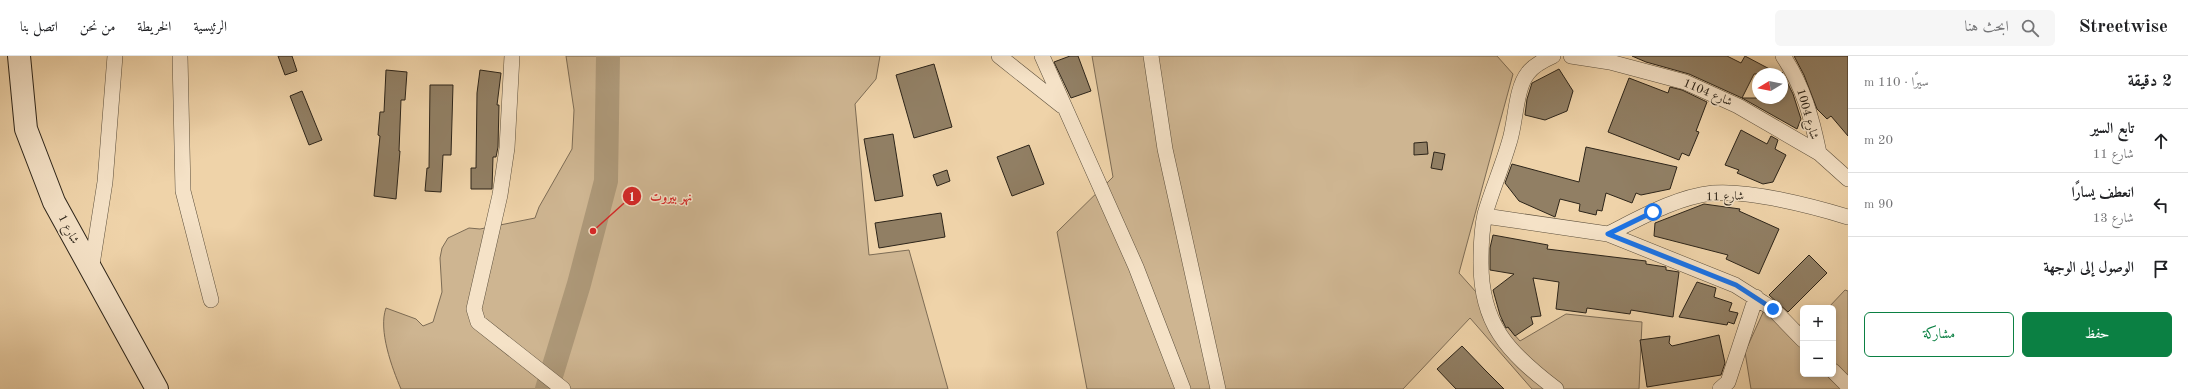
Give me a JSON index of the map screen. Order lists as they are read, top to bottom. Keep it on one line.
{"streets":{"street":["شارع 1104","شارع 1004","شارع 11","شارع 1"]},"crossings":[["شارع 1104","شارع 1004"]],"places":["نهر بيروت"],"north":"left","page":{"header":"Streetwise","search":"ابحث هنا","nav":["الرئيسية","الخريطة","من نحن","اتصل بنا"],"heading":["2 دقيقة","سيرًا · 110 m"],"list":[["تابع السير","شارع 11","20 m"],["انعطف يسارًا","شارع 13","90 m"],"الوصول إلى الوجهة"],"buttons":["حفظ","مشاركة"],"map_buttons":["+","−"]}}
